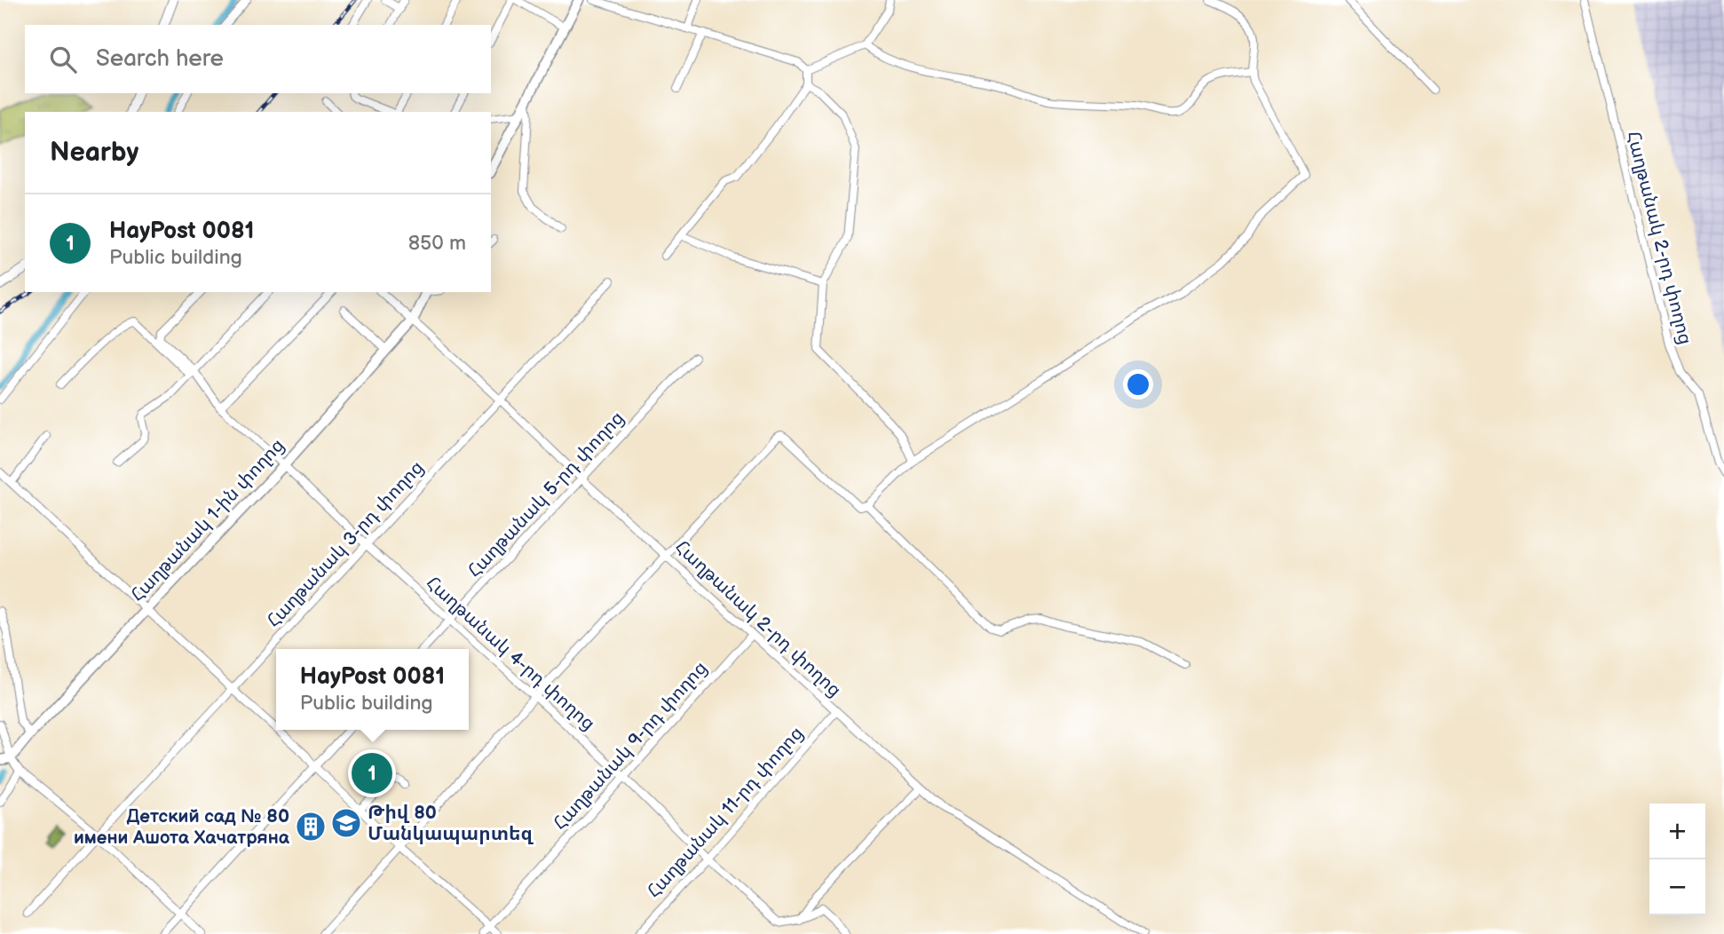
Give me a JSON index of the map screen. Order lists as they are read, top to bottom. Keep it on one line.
{"streets":{"main road":["Հաղթանակ 1-ին փողոց"],"street":["Հաղթանակ 2-րդ փողոց","Հաղթանակ 5-րդ փողոց","Հաղթանակ 3-րդ փողոց","Հաղթանակ 4-րդ փողոց","Հաղթանակ 9-րդ փողոց","Հաղթանակ 11-րդ փողոց"]},"crossings":[["Հաղթանակ 2-րդ փողոց","Հաղթանակ 5-րդ փողոց"],["Հաղթանակ 2-րդ փողոց","Հաղթանակ 1-ին փողոց"],["Հաղթանակ 2-րդ փողոց","Հաղթանակ 3-րդ փողոց"],["Հաղթանակ 2-րդ փողոց","Հաղթանակ 9-րդ փողոց"],["Հաղթանակ 2-րդ փողոց","Հաղթանակ 11-րդ փողոց"],["Հաղթանակ 5-րդ փողոց","Հաղթանակ 4-րդ փողոց"],["Հաղթանակ 1-ին փողոց","Հաղթանակ 4-րդ փողոց"],["Հաղթանակ 3-րդ փողոց","Հաղթանակ 4-րդ փողոց"],["Հաղթանակ 4-րդ փողոց","Հաղթանակ 9-րդ փողոց"],["Հաղթանակ 4-րդ փողոց","Հաղթանակ 11-րդ փողոց"]],"places":{"school or university":["Թիվ 80 Մանկապարտեզ"],"building":["Детский сад № 80 имени Ашота Хачатряна"]},"page":{"search":"Search here","heading":"Nearby","list":[{"mark":"1","name":"HayPost 0081","note":"Public building","value":"850 m"}],"popup":["HayPost 0081","Public building"],"pins":"1","map_buttons":["+","−"]}}
